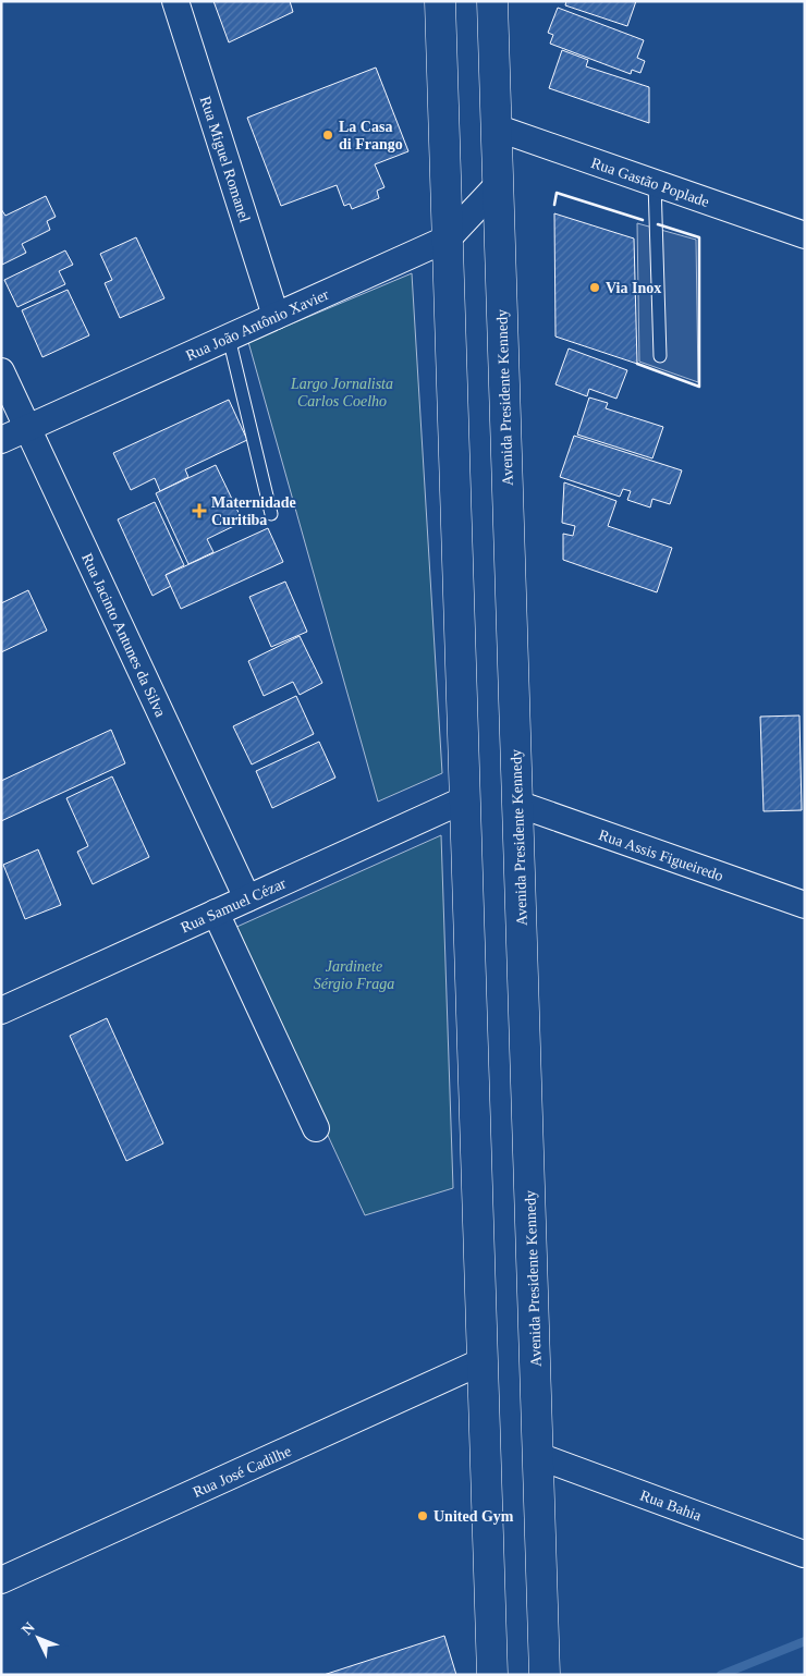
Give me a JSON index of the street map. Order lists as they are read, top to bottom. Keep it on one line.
{"streets":{"main road":["Avenida Presidente Kennedy"],"street":["Rua Miguel Romanel","Rua Gastão Poplade","Rua João Antônio Xavier","Rua Jacinto Antunes da Silva","Rua Assis Figueiredo","Rua Samuel Cézar","Rua José Cadilhe","Rua Bahia"]},"crossings":[["Rua Miguel Romanel","Rua João Antônio Xavier"],["Rua Gastão Poplade","Avenida Presidente Kennedy"],["Rua João Antônio Xavier","Avenida Presidente Kennedy"],["Rua João Antônio Xavier","Rua Jacinto Antunes da Silva"],["Avenida Presidente Kennedy","Rua Assis Figueiredo"],["Avenida Presidente Kennedy","Rua Bahia"],["Rua Jacinto Antunes da Silva","Rua Samuel Cézar"]],"parks":["Largo Jornalista Carlos Coelho","Jardinete Sérgio Fraga"],"places":{"other":["La Casa di Frango","Via Inox","United Gym"],"health":["Maternidade Curitiba"]},"north":"top left"}
